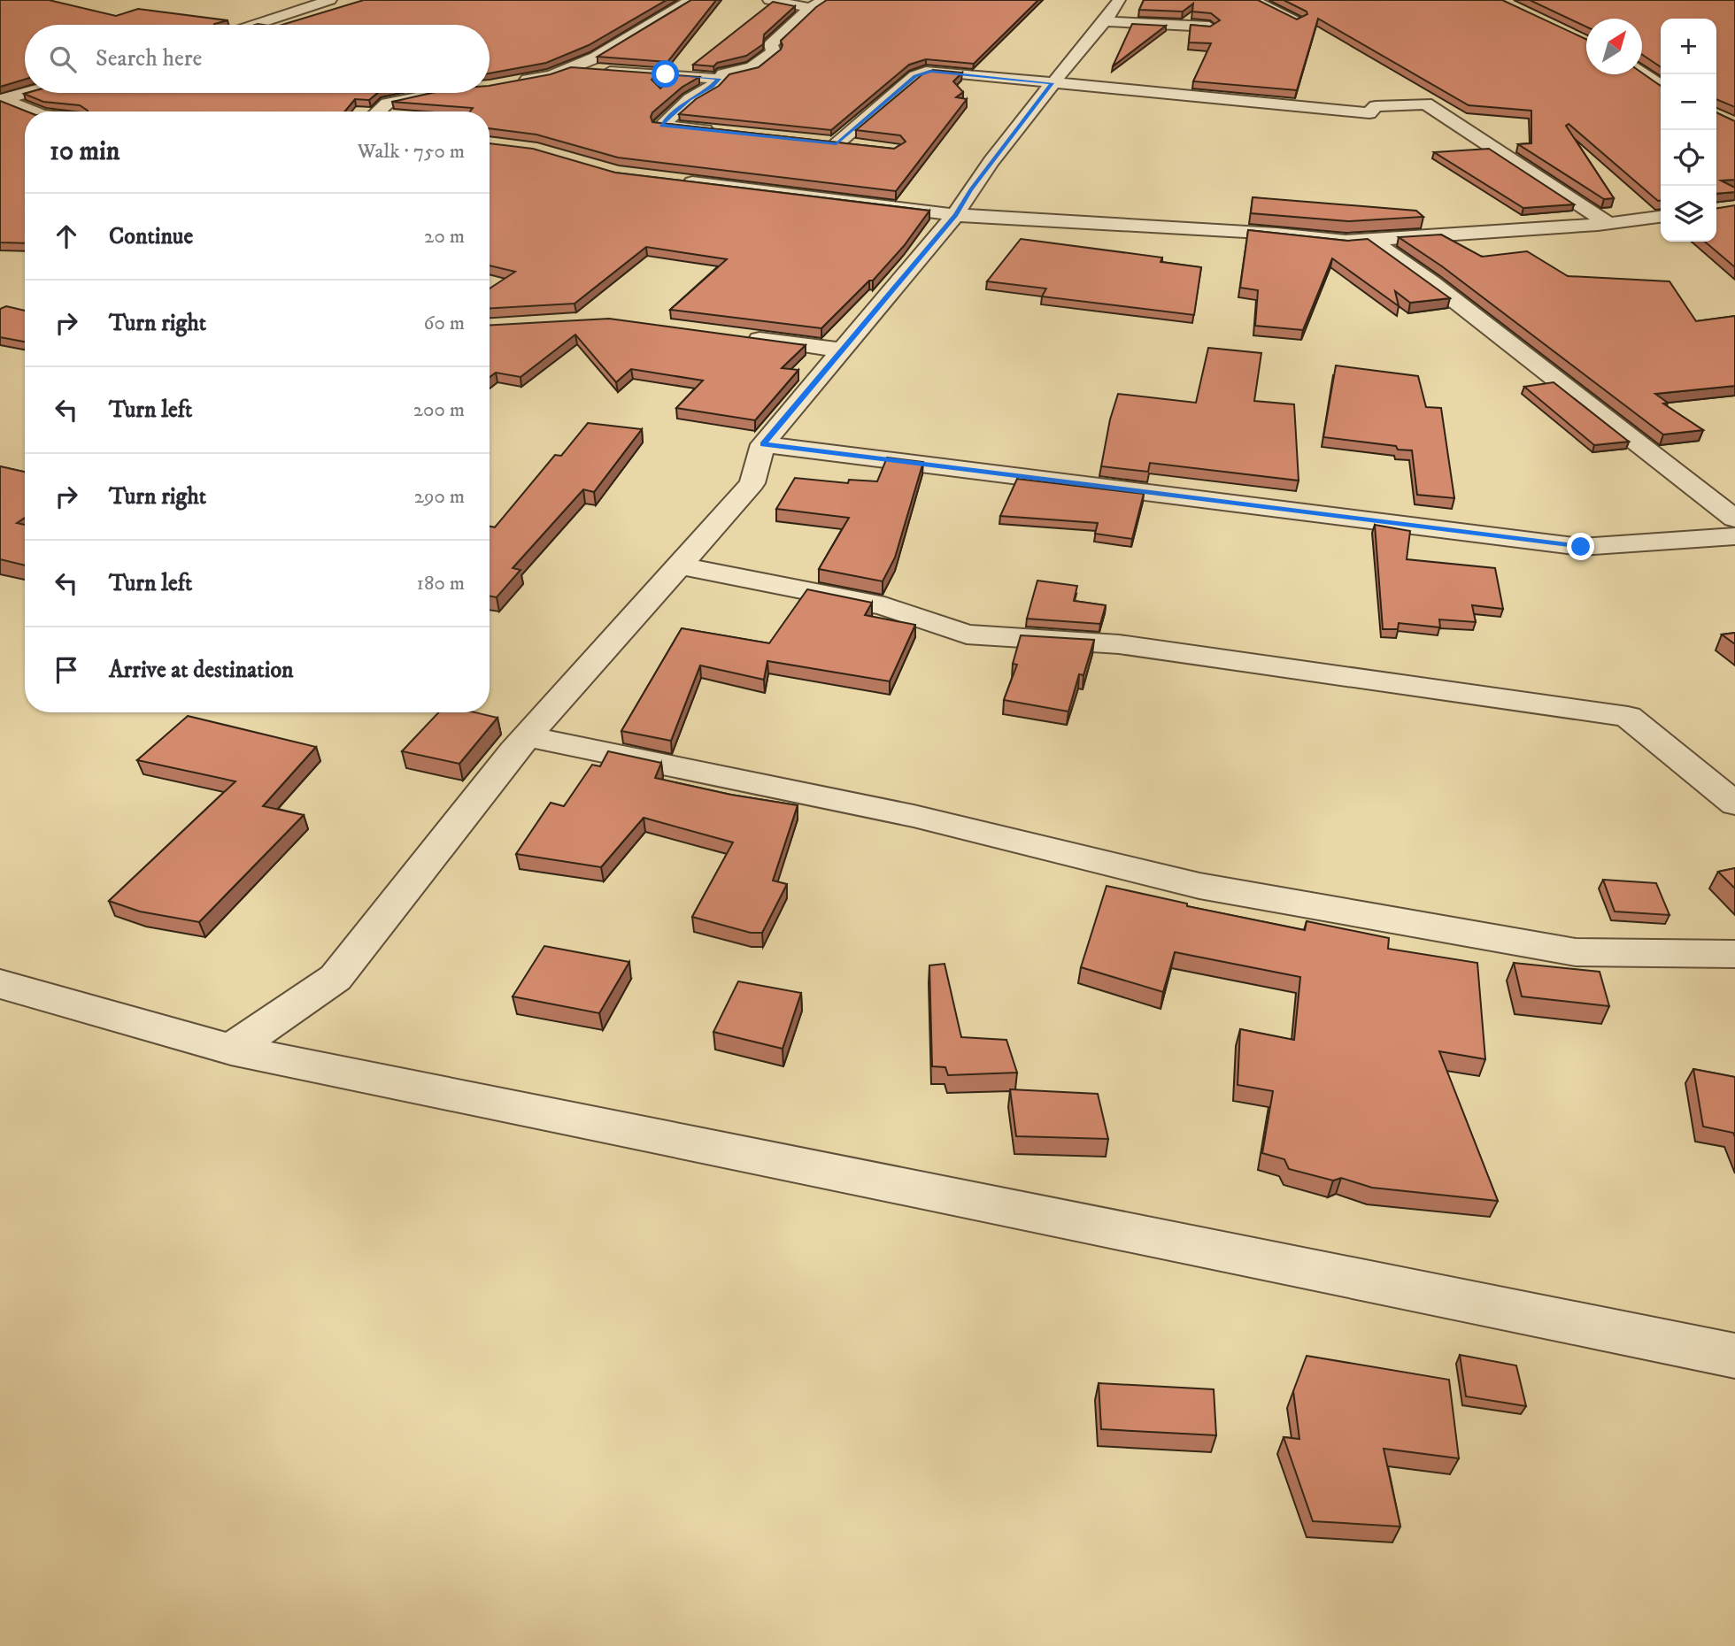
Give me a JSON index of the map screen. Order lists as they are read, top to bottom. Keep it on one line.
{"north":"top right","page":{"map_buttons":["+","−"],"search":"Search here","heading":["10 min","Walk · 750 m"],"list":[["Continue","20 m"],["Turn right","60 m"],["Turn left","200 m"],["Turn right","290 m"],["Turn left","180 m"],"Arrive at destination"]}}
